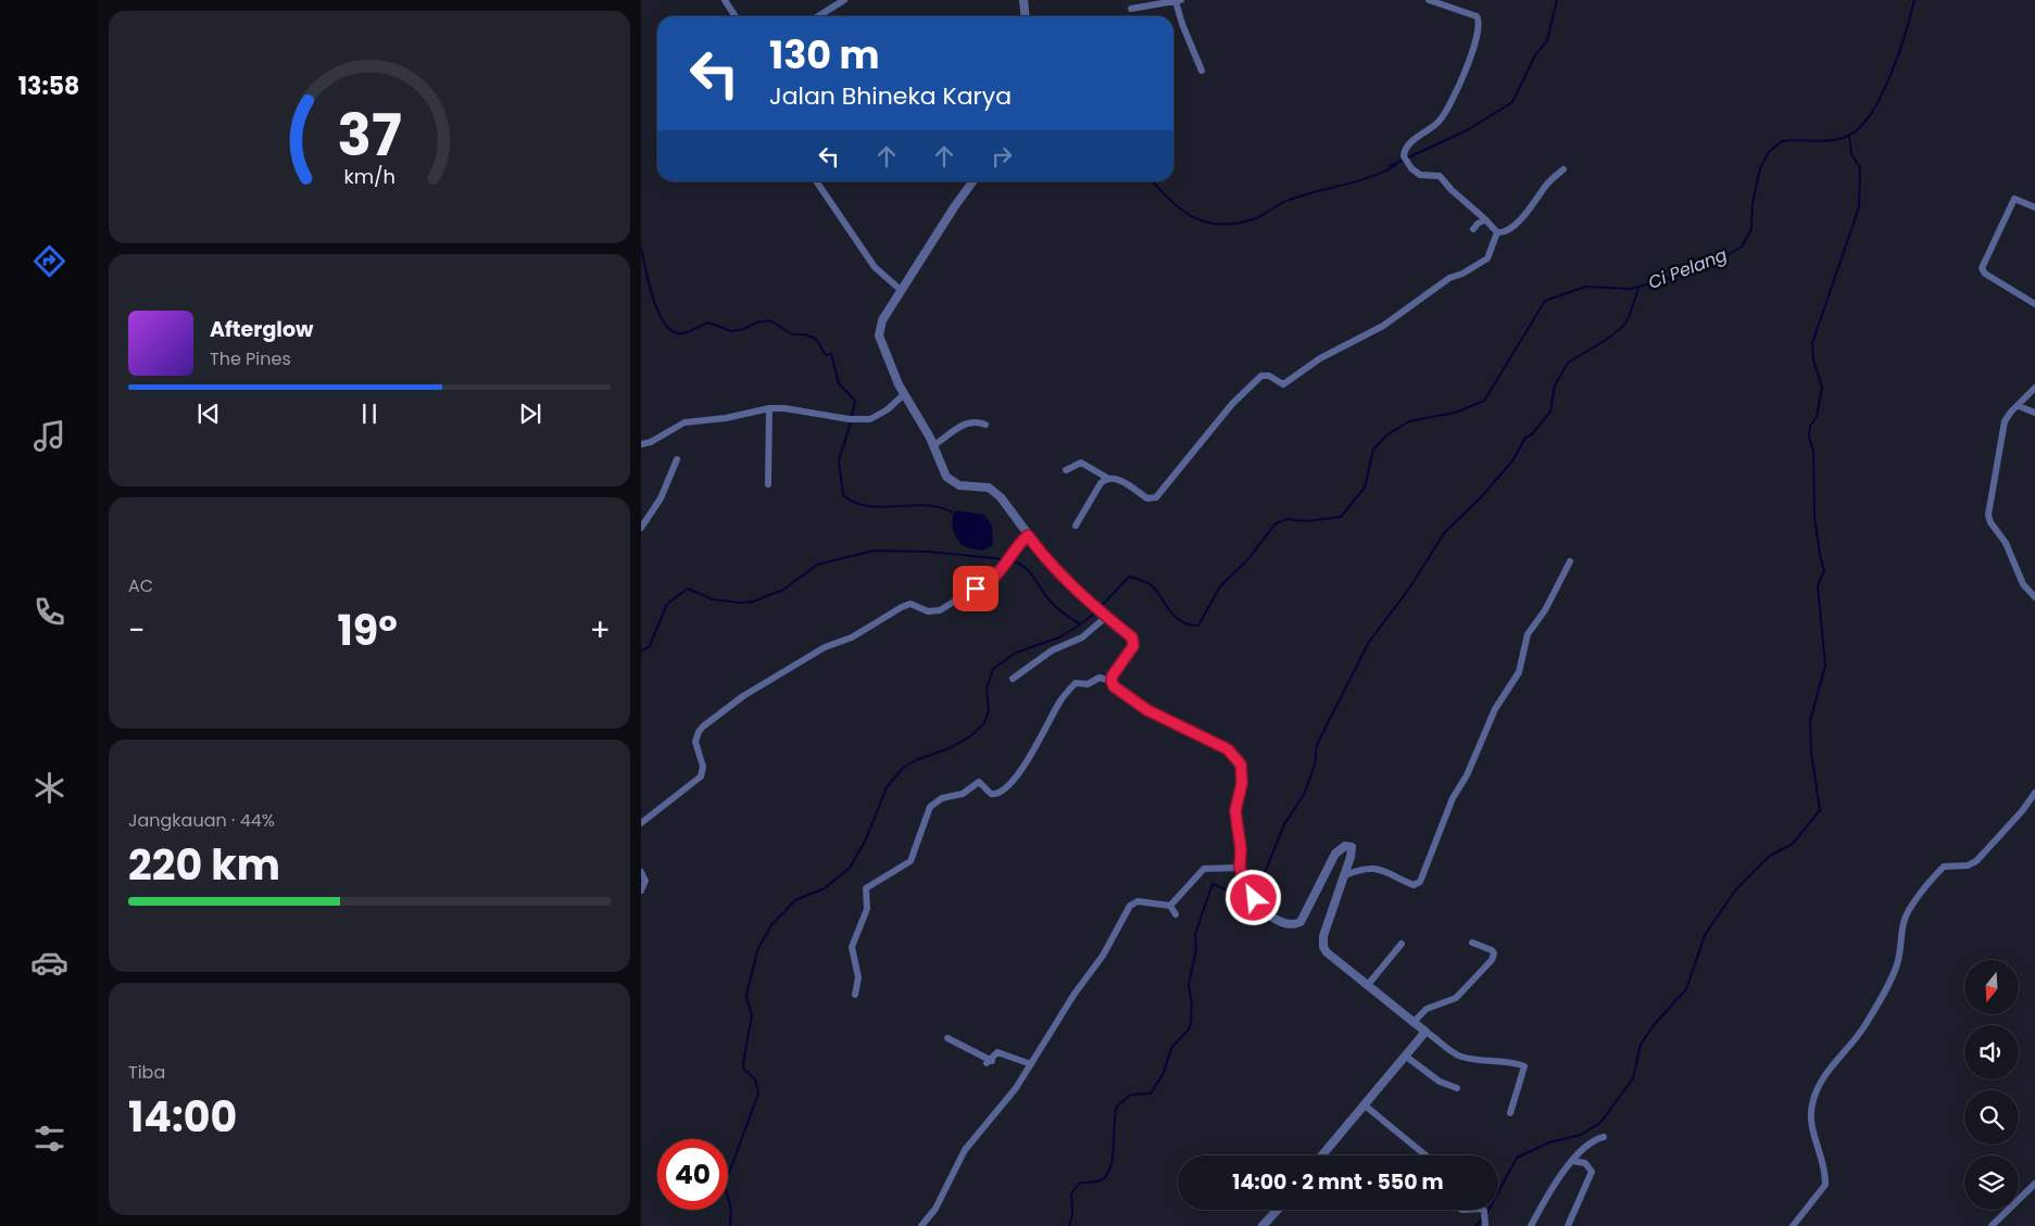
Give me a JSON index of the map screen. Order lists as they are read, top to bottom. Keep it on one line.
{"water":["Ci Pelang"],"north":"bottom","page":{"tabs":"13:58","turn":["130 m","Jalan Bhineka Karya"],"song":["Afterglow","The Pines"],"tile":["AC",["Jangkauan · 44%","220 km"],["Tiba","14:00"]],"heat":["−","19°","+"],"limit":"40","trip":"14:00 · 2 mnt · 550 m","gauge":["37","km/h"]}}
